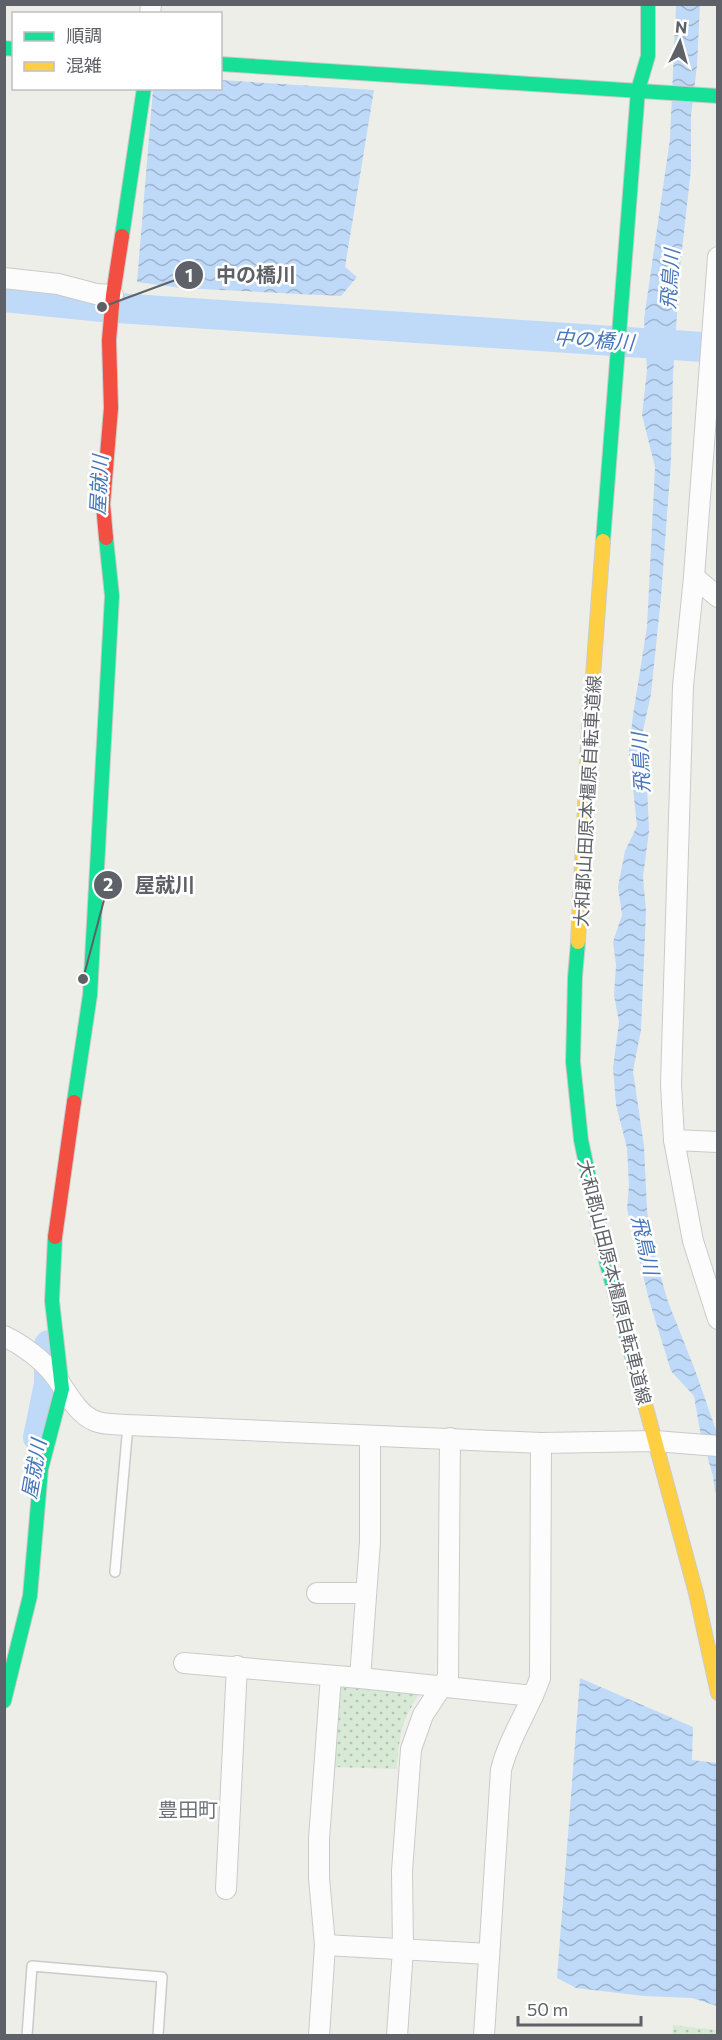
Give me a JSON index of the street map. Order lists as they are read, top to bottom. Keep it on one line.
{"streets":{"street":["大和郡山田原本橿原自転車道線"]},"districts":["豊田町"],"water":["飛鳥川","中の橋川","屋就川"],"places":["中の橋川","屋就川"],"legend":["順調","混雑"],"scale_bar":"50 m","north":"top"}
